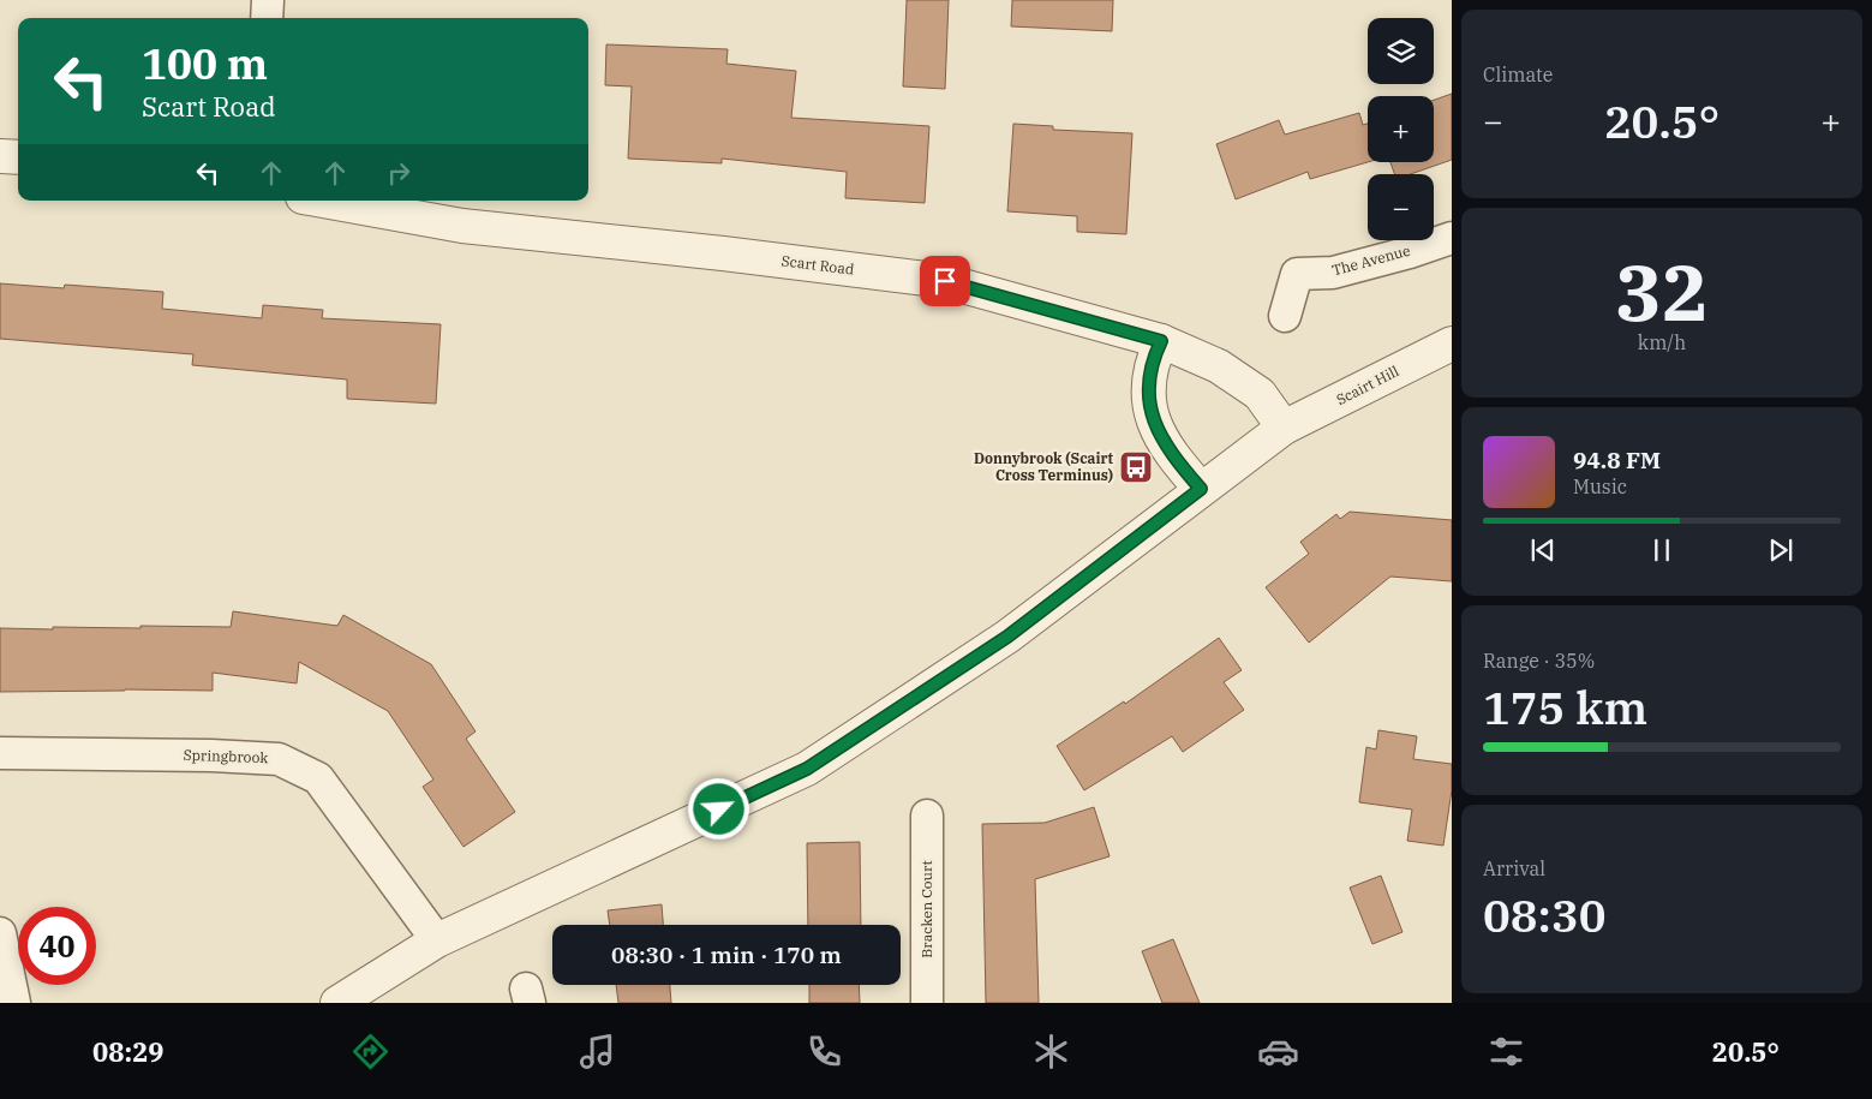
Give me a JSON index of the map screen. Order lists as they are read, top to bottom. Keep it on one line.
{"streets":{"street":["The Avenue","Scart Road","Scairt Hill","Springbrook","Bracken Court"]},"crossings":[["Scart Road","Scairt Hill"],["Scairt Hill","Springbrook"]],"places":{"bus stop":["Donnybrook (Scairt Cross Terminus)"]},"page":{"tile":["Climate",["32","km/h"],["Range · 35%","175 km"],["Arrival","08:30"]],"map_buttons":["+","−"],"turn":["100 m","Scart Road"],"heat":["−","20.5°","+"],"song":["94.8 FM","Music"],"limit":"40","trip":"08:30 · 1 min · 170 m","tabs":["08:29","20.5°"]}}
